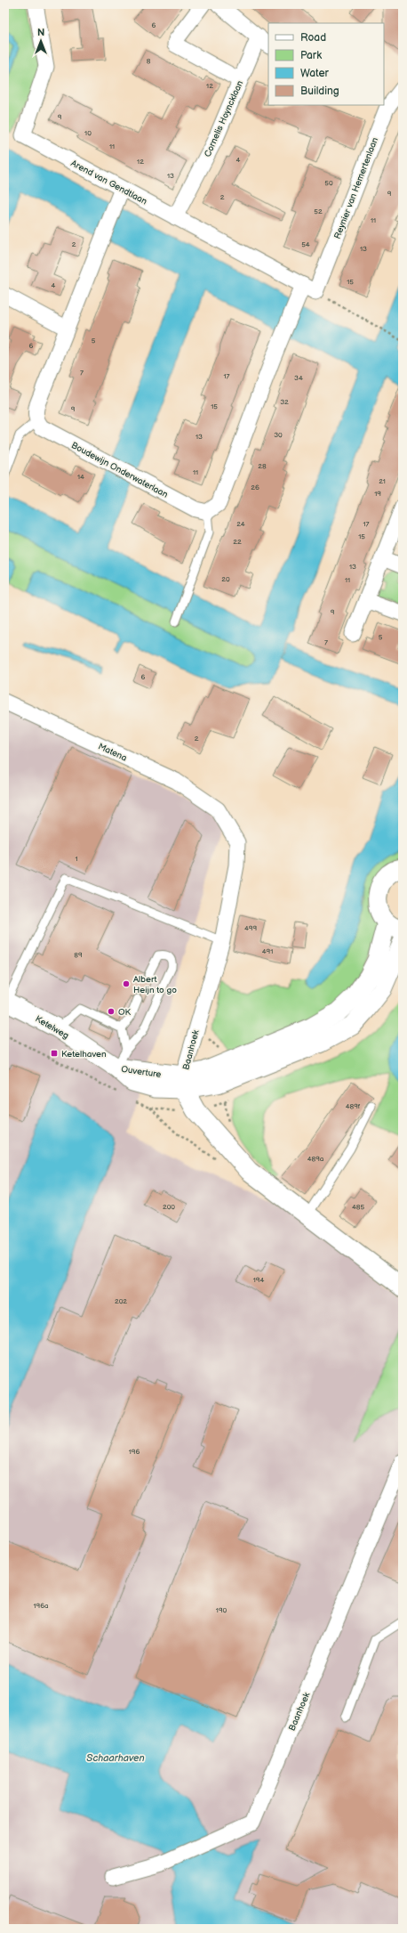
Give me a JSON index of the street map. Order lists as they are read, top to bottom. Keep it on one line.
{"streets":{"street":["Cornelis Hoyncklaan","Arend van Gendtlaan","Reynier van Hemertenlaan","Boudewijn Onderwaterlaan","Matena","Ketelweg","Baanhoek","Ouverture"]},"crossings":[["Cornelis Hoyncklaan","Arend van Gendtlaan"],["Arend van Gendtlaan","Reynier van Hemertenlaan"],["Matena","Baanhoek"],["Ketelweg","Ouverture"],["Baanhoek","Ouverture"]],"water":["Schaarhaven"],"places":{"other":["Albert Heijn to go","OK"],"transit":["Ketelhaven"]},"house_numbers":["6","8","12","9","10","11","4","12","13","50","9","2","52","11","2","54","13","15","4","5","6","7","17","34","32","15","9","30","13","28","11","14","21","26","19","24","17","15","22","13","20","11","9","5","7","6","2","1","499","491","89","489f","489a","200","485","194","202","196","196a","190"],"legend":["Road","Park","Water","Building"],"north":"top"}
